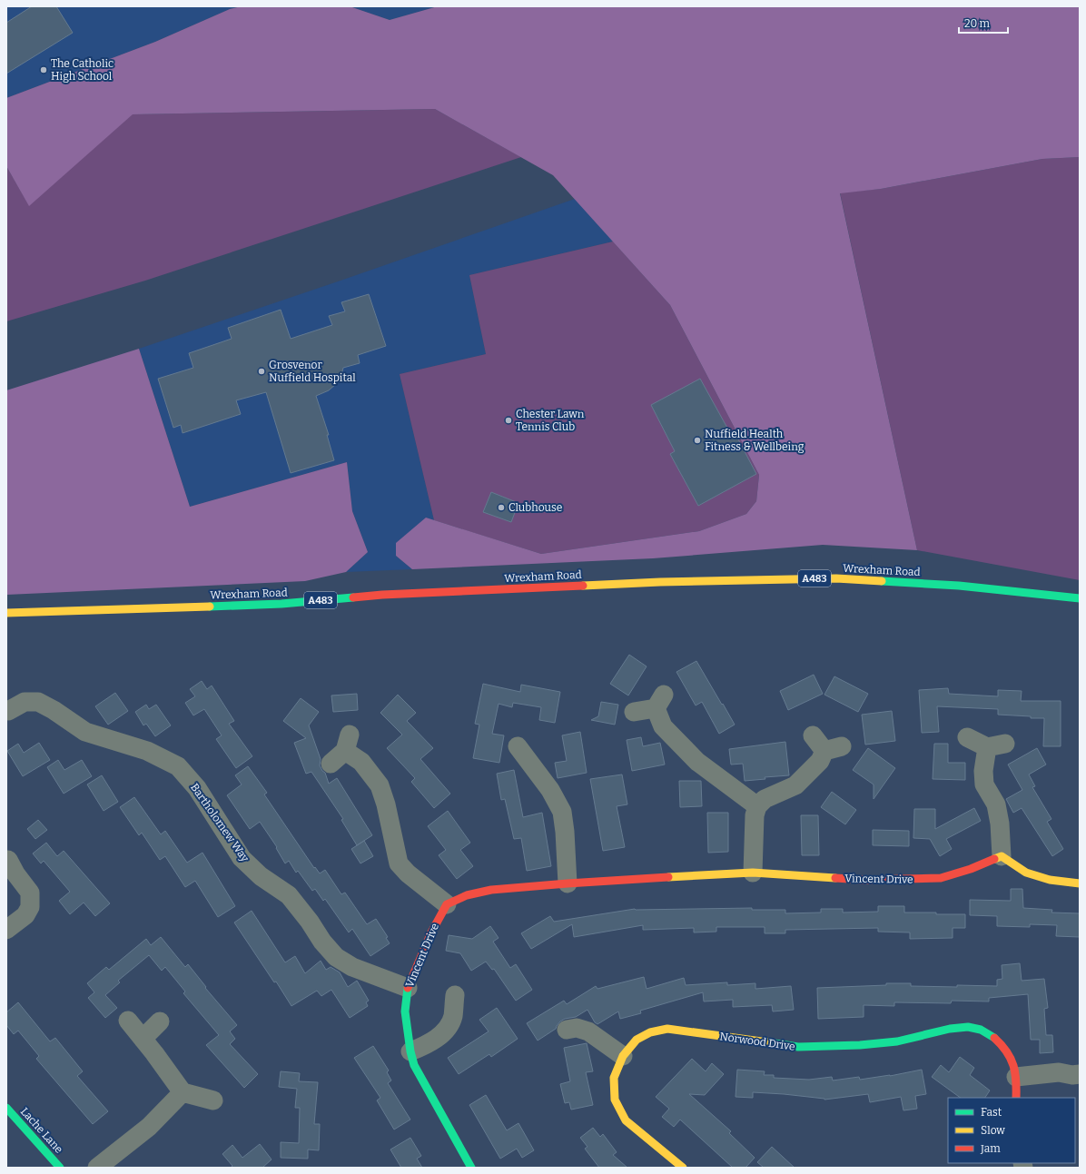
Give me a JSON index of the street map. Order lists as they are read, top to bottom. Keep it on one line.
{"streets":{"main road":["Wrexham Road","A483","Vincent Drive","Norwood Drive","Lache Lane"],"street":["Bartholomew Way"]},"crossings":[["Bartholomew Way","Vincent Drive"]],"places":["The Catholic High School","Grosvenor Nuffield Hospital","Chester Lawn Tennis Club","Nuffield Health Fitness & Wellbeing","Clubhouse"],"legend":["Fast","Slow","Jam"],"scale_bar":"20 m"}
